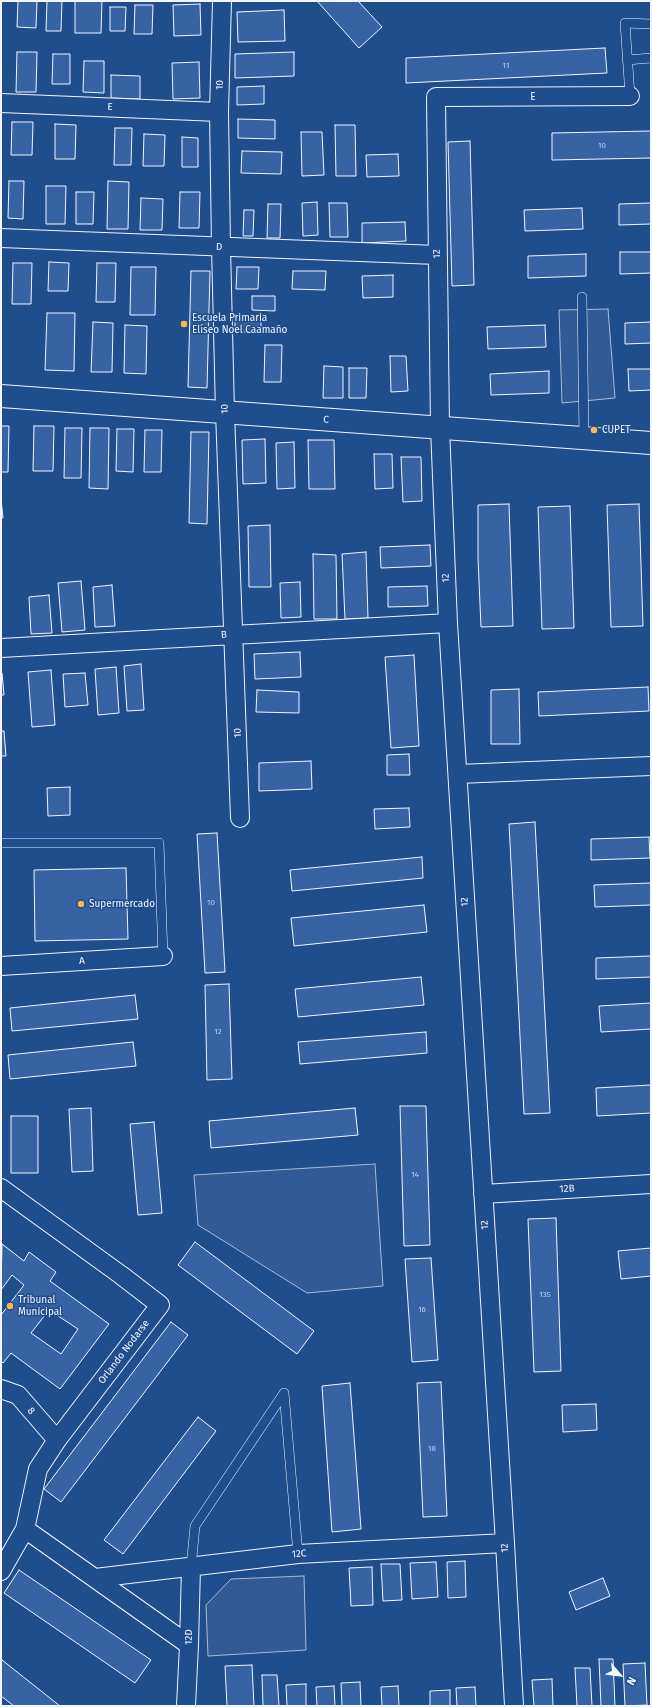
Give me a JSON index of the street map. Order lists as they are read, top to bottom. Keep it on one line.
{"streets":{"street":["10","E","D","12","C","B","A","12B","Orlando Nodarse","8","12C","12D"]},"crossings":[["10","E"],["10","D"],["10","C"],["10","B"],["E","12"],["D","12"],["12","C"],["12","B"],["12","12B"],["12","12C"],["Orlando Nodarse","8"],["12C","12D"]],"places":["Escuela Primaria Elíseo Noel Caamaño","CUPET","Supermercado","Tribunal Municipal"],"house_numbers":["11","10","10","12","14","135","16","18"],"north":"bottom right"}
